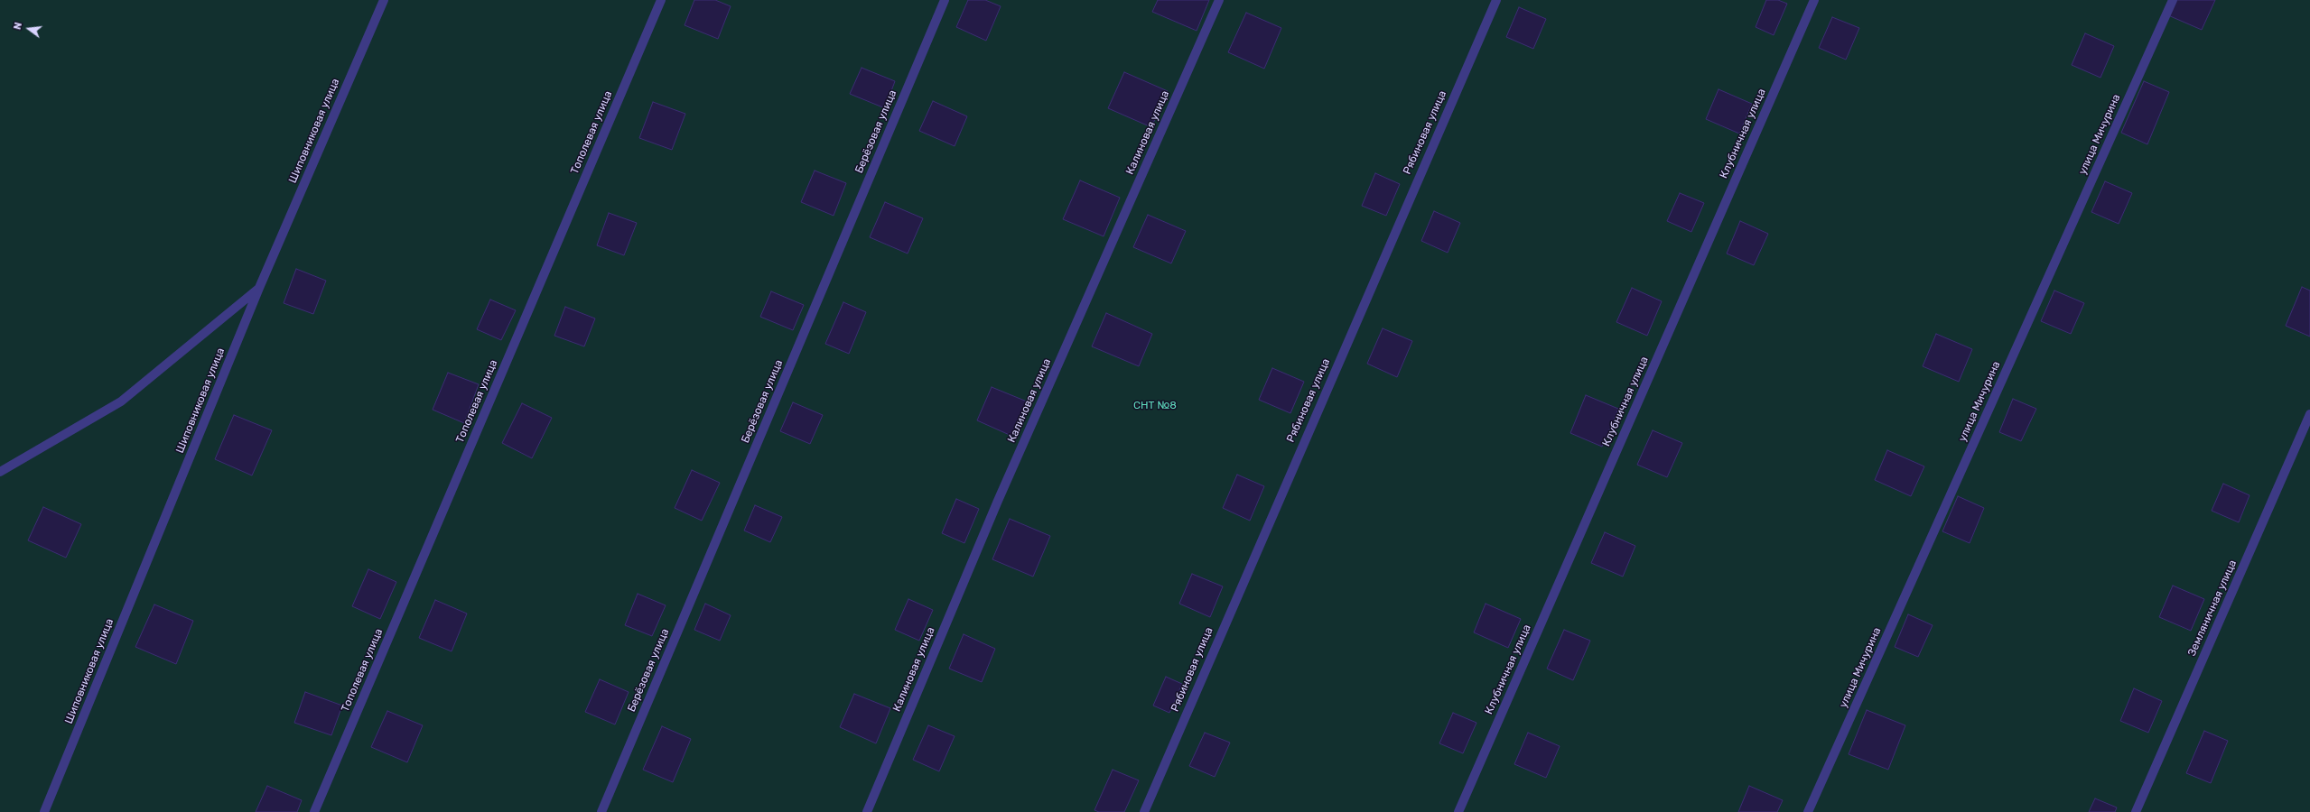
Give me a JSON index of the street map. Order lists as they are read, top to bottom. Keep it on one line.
{"streets":{"street":["Шиповниковая улица","Берёзовая улица","Тополевая улица","Калиновая улица","Рябиновая улица","Клубничная улица","улица Мичурина","Земляничная улица"]},"parks":["СНТ №8"],"north":"left"}
